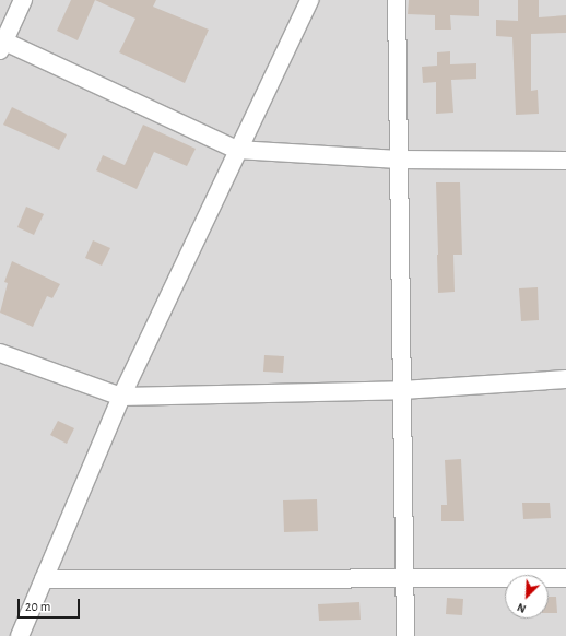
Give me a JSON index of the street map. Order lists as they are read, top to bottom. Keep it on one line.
{"scale_bar":"20 m","north":"bottom left"}
